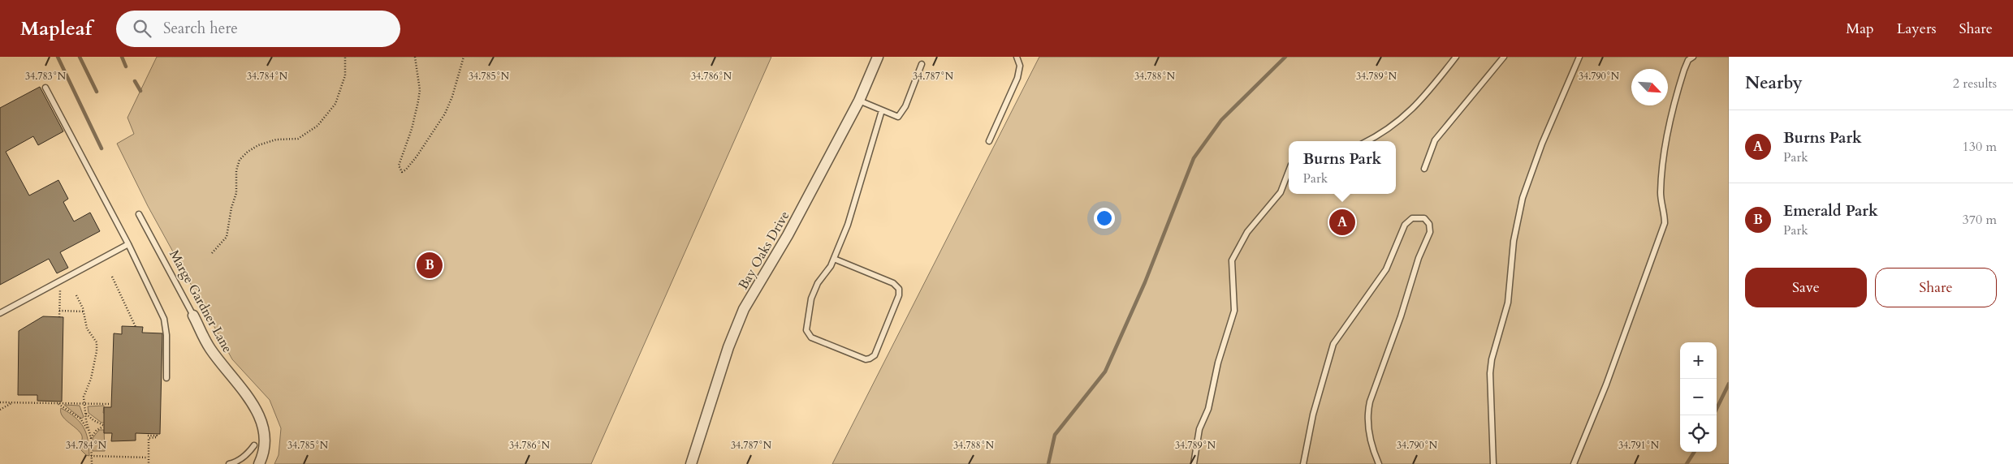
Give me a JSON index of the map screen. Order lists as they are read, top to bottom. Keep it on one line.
{"streets":{"street":["Bay Oaks Drive","Marge Gardner Lane"]},"north":"bottom right","page":{"header":"Mapleaf","search":"Search here","nav":["Map","Layers","Share"],"heading":["Nearby","2 results"],"list":[{"mark":"A","name":"Burns Park","note":"Park","value":"130 m"},{"mark":"B","name":"Emerald Park","note":"Park","value":"370 m"}],"popup":["Burns Park","Park"],"pins":["A","B"],"buttons":["Save","Share"],"map_buttons":["+","−"]},"coordinates":["34.783°N","34.784°N","34.785°N","34.786°N","34.787°N","34.788°N","34.790°N","34.789°N","34.791°N"]}
